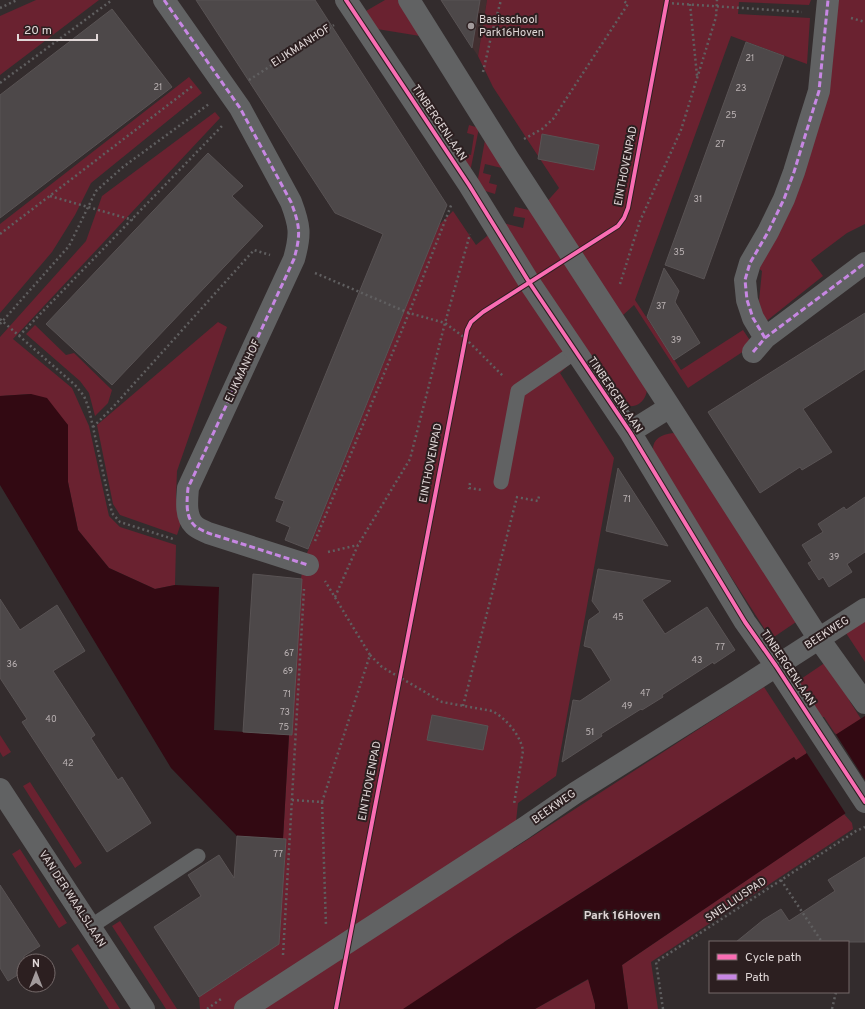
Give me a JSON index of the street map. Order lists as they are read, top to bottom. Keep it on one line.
{"streets":{"street":["EIJKMANHOF","TINBERGENLAAN","BEEKWEG","VAN DER WAALSLAAN"],"path":["SNELLIUSPAD"],"cycle path":["EINTHOVENPAD"]},"crossings":[["EIJKMANHOF","TINBERGENLAAN"],["TINBERGENLAAN","BEEKWEG"]],"districts":["Park 16Hoven"],"places":["Basisschool Park16Hoven"],"house_numbers":["21","21","23","25","27","31","35","37","39","71","39","45","77","67","43","36","69","47","71","49","73","40","75","51","42","77"],"legend":["Cycle path","Path"],"scale_bar":"20 m","north":"top"}
